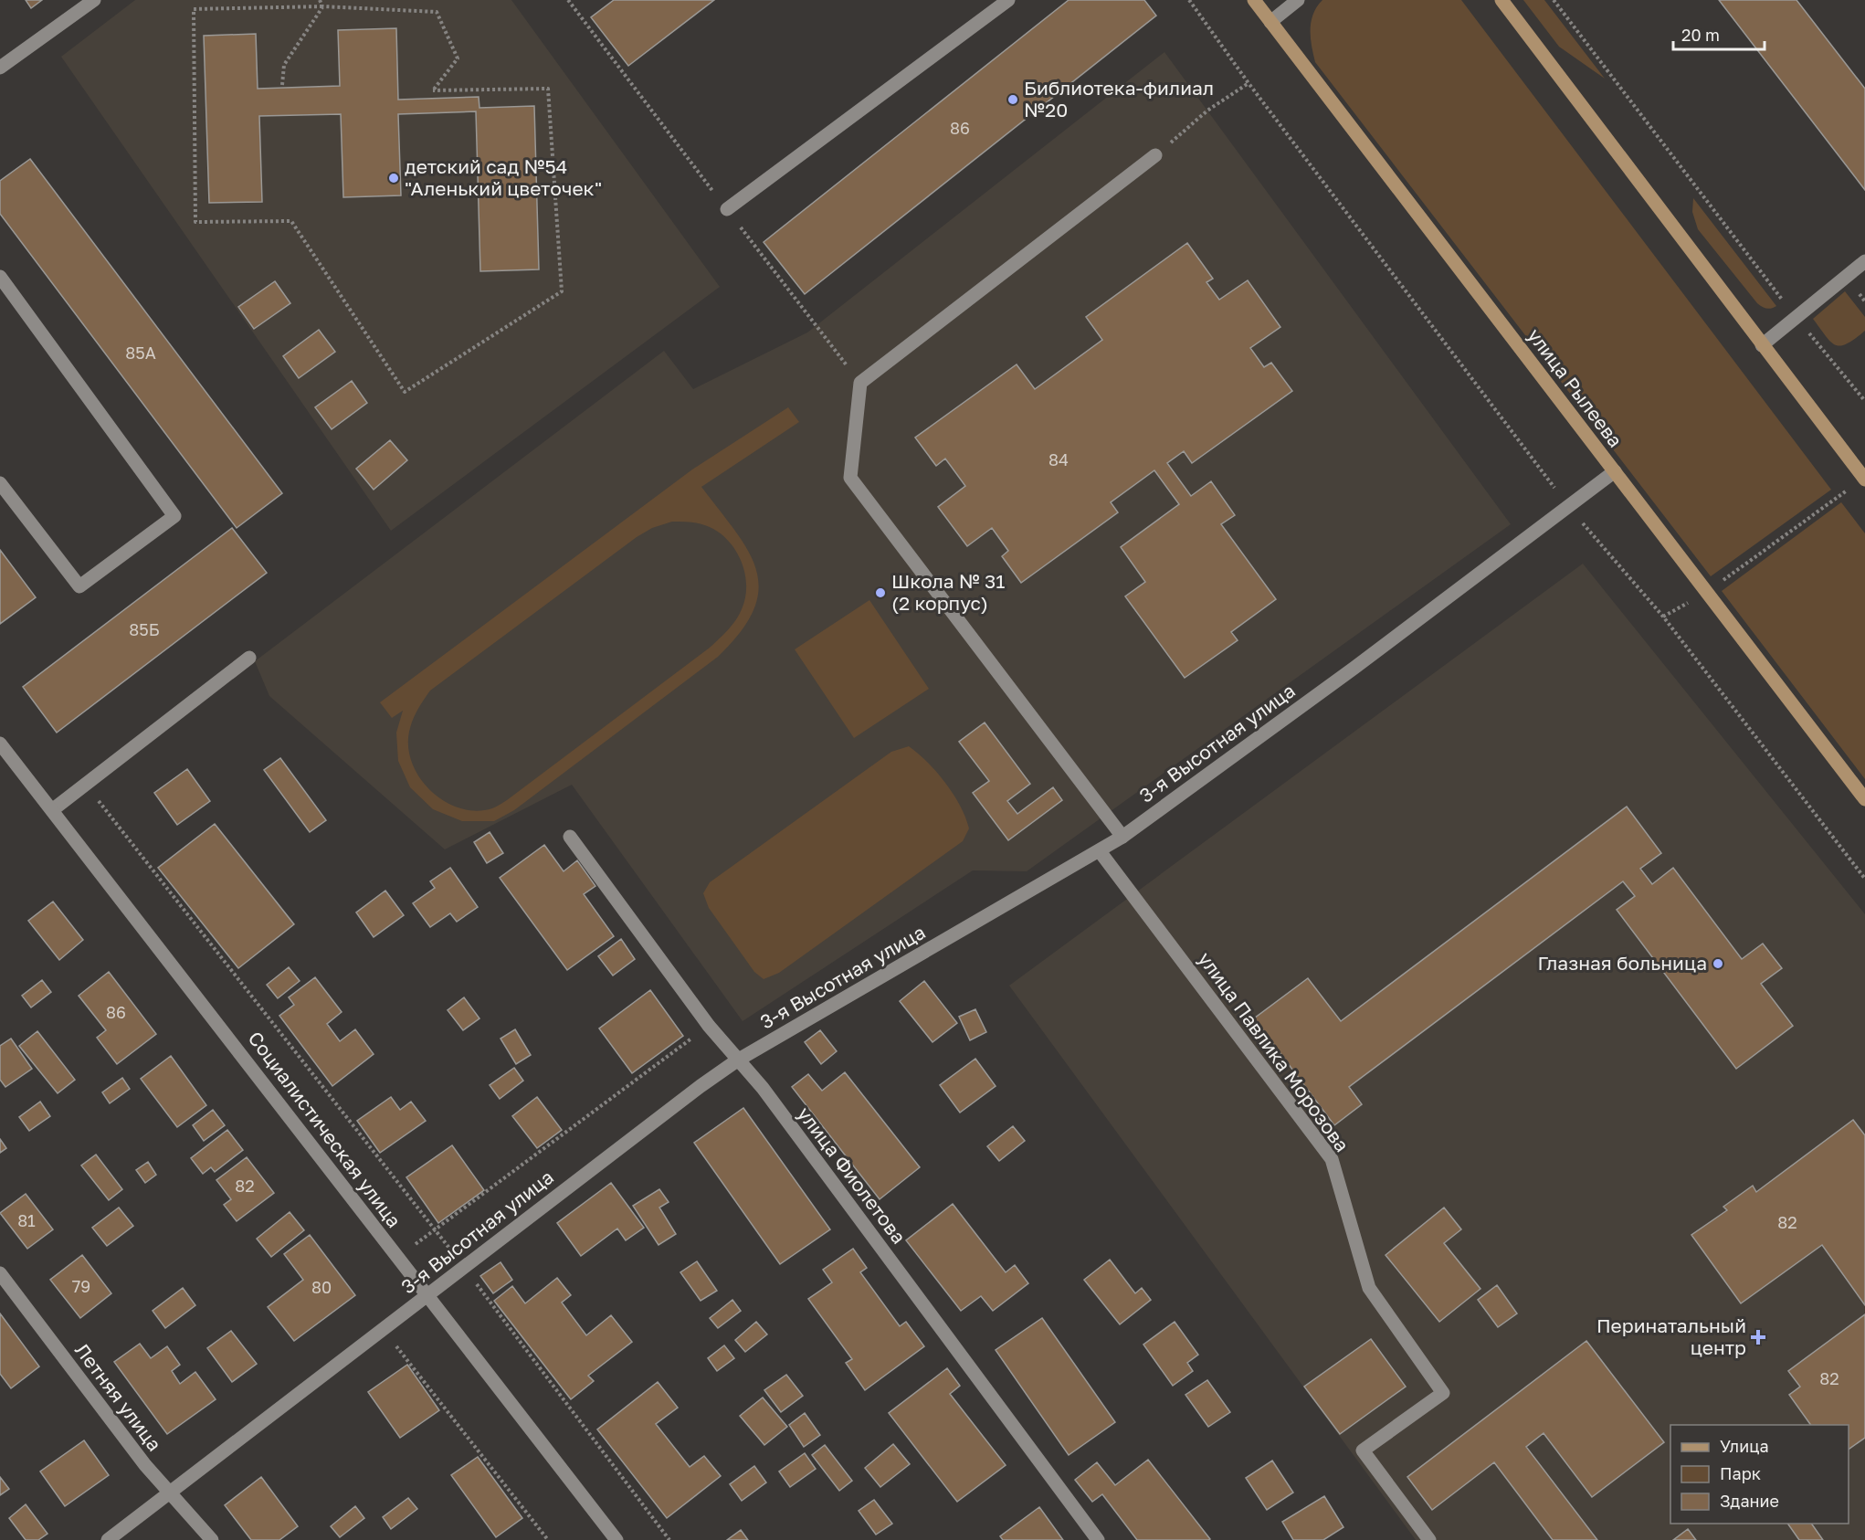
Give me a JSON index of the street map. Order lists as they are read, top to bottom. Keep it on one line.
{"streets":{"main road":["улица Рылеева"],"street":["3-я Высотная улица","улица Павлика Морозова","Социалистическая улица","улица Фиолетова","Летняя улица"]},"crossings":[["улица Рылеева","3-я Высотная улица"],["3-я Высотная улица","улица Павлика Морозова"],["3-я Высотная улица","Социалистическая улица"],["3-я Высотная улица","улица Фиолетова"],["3-я Высотная улица","Летняя улица"]],"places":{"other":["Библиотека-филиал №20","детский сад №54 \"Аленький цветочек\"","Школа № 31 (2 корпус)","Глазная больница"],"health":["Перинатальный центр"]},"house_numbers":["86","85А","84","85Б","86","82","81","82","79","80","82"],"legend":["Улица","Парк","Здание"],"scale_bar":"20 m"}
